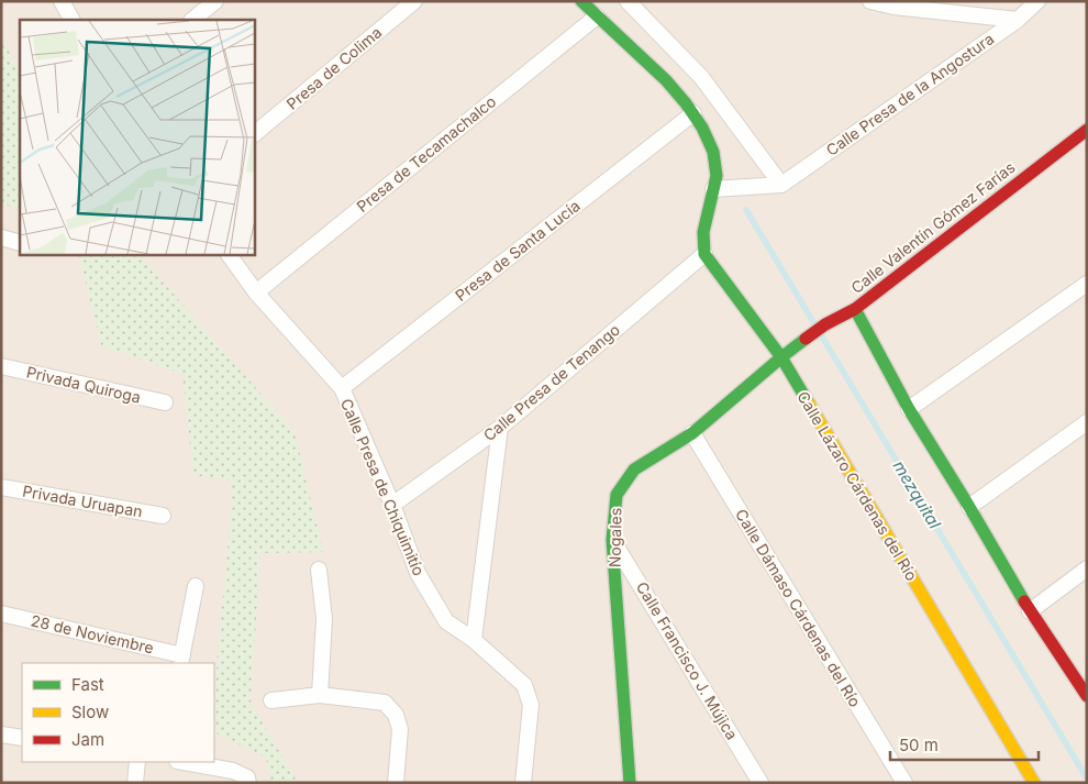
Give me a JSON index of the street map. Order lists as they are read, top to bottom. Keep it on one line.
{"streets":{"street":["Presa de Colima","Calle Presa de la Angostura","Presa de Tecamachalco","Calle Valentín Gómez Farías","Presa de Santa Lucía","Calle Presa de Tenango","Privada Quiroga","Calle Lázaro Cárdenas del Río","Calle Presa de Chiquimitío","Privada Uruapan","Nogales","Calle Dámaso Cárdenas del Río","28 de Noviembre","Calle Francisco J. Mújica"]},"crossings":[["Presa de Tecamachalco","Calle Presa de Chiquimitío"],["Calle Valentín Gómez Farías","Nogales"],["Presa de Santa Lucía","Calle Presa de Chiquimitío"],["Calle Presa de Tenango","Calle Lázaro Cárdenas del Río"],["Calle Presa de Tenango","Calle Presa de Chiquimitío"],["Calle Lázaro Cárdenas del Río","Nogales"],["Nogales","Calle Dámaso Cárdenas del Río"],["Nogales","Calle Francisco J. Mújica"]],"water":["mezquital"],"legend":["Fast","Slow","Jam"],"scale_bar":"50 m"}
